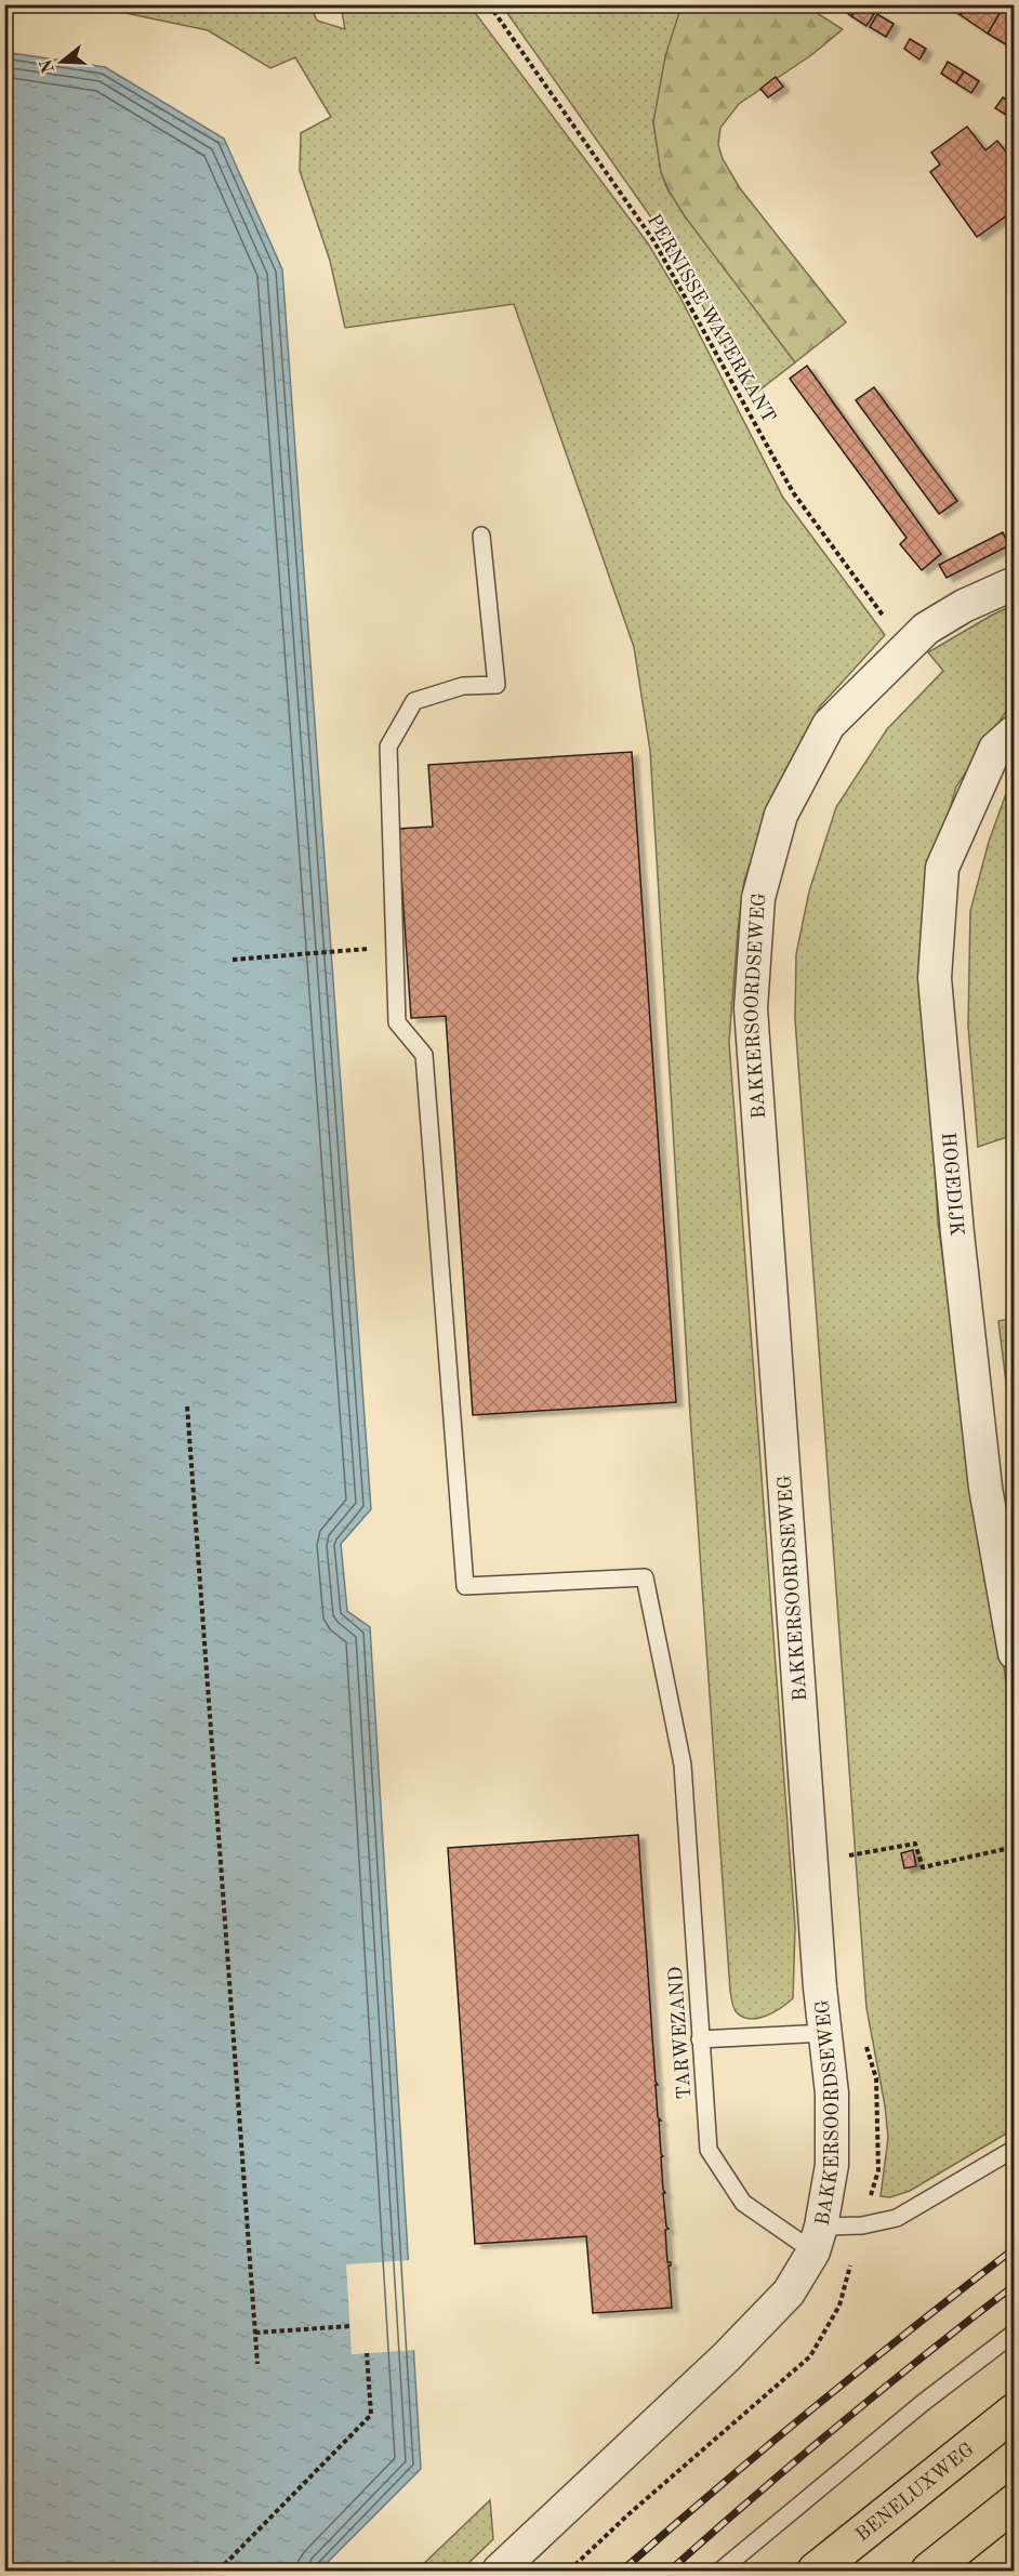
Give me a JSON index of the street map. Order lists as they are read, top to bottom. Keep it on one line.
{"streets":{"highway":["BENELUXWEG"],"street":["BAKKERSOORDSEWEG","HOGEDIJK"],"lane":["TARWEZAND"],"path":["PERNISSE WATERKANT"]},"crossings":[["PERNISSE WATERKANT","BAKKERSOORDSEWEG"],["BAKKERSOORDSEWEG","TARWEZAND"]],"north":"left"}
